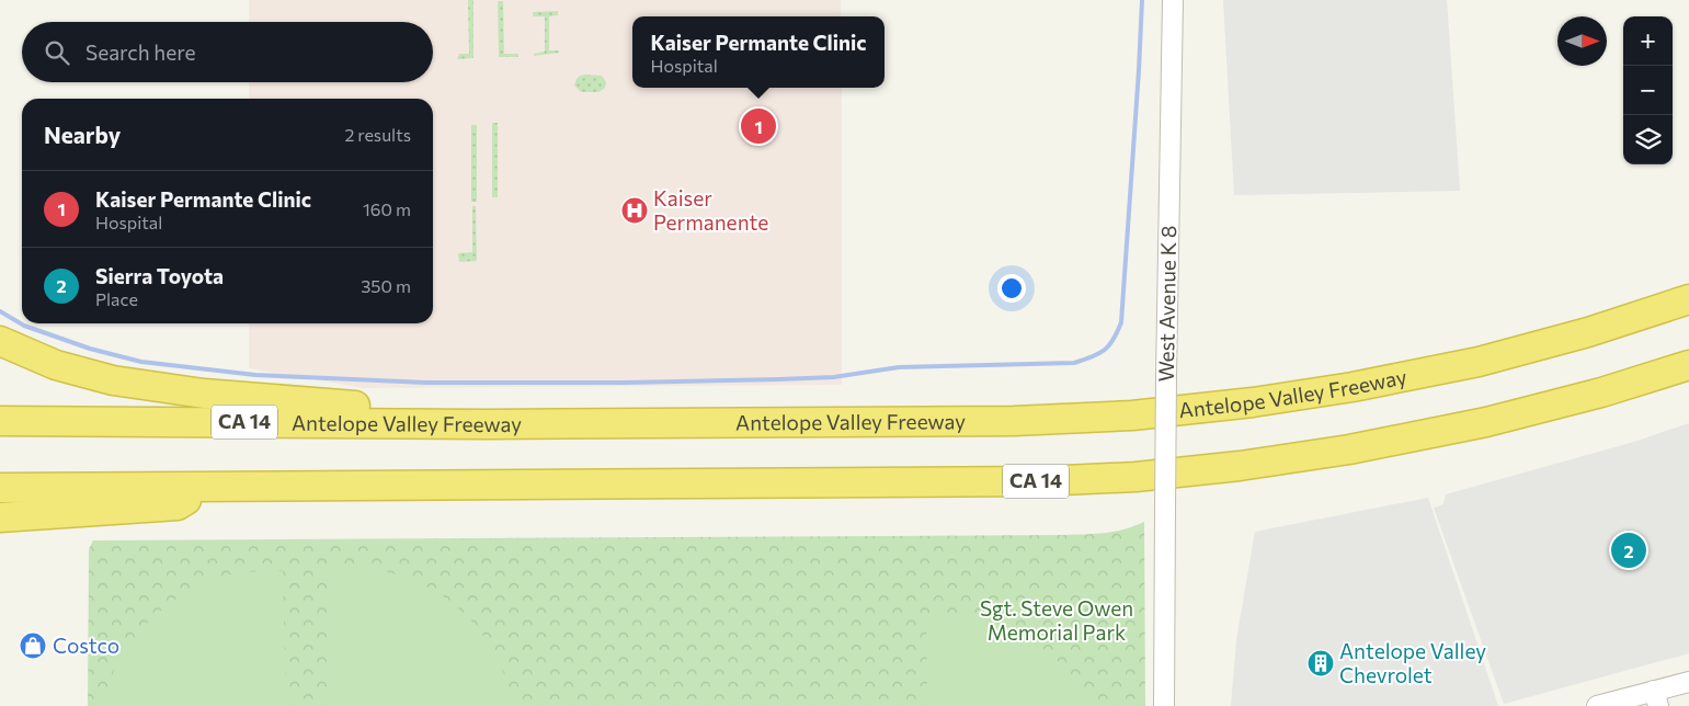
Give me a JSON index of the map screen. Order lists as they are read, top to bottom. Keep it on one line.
{"streets":{"highway":["Antelope Valley Freeway","CA 14"],"street":["West Avenue K 8"]},"parks":["Sgt. Steve Owen Memorial Park"],"places":{"hospital":["Kaiser Permanente"],"shop":["Costco"],"building":["Antelope Valley Chevrolet"]},"north":"right","page":{"map_buttons":["+","−"],"popup":["Kaiser Permante Clinic","Hospital"],"search":"Search here","heading":["Nearby","2 results"],"pins":["1","2"],"list":[{"mark":"1","name":"Kaiser Permante Clinic","note":"Hospital","value":"160 m"},{"mark":"2","name":"Sierra Toyota","note":"Place","value":"350 m"}]}}
